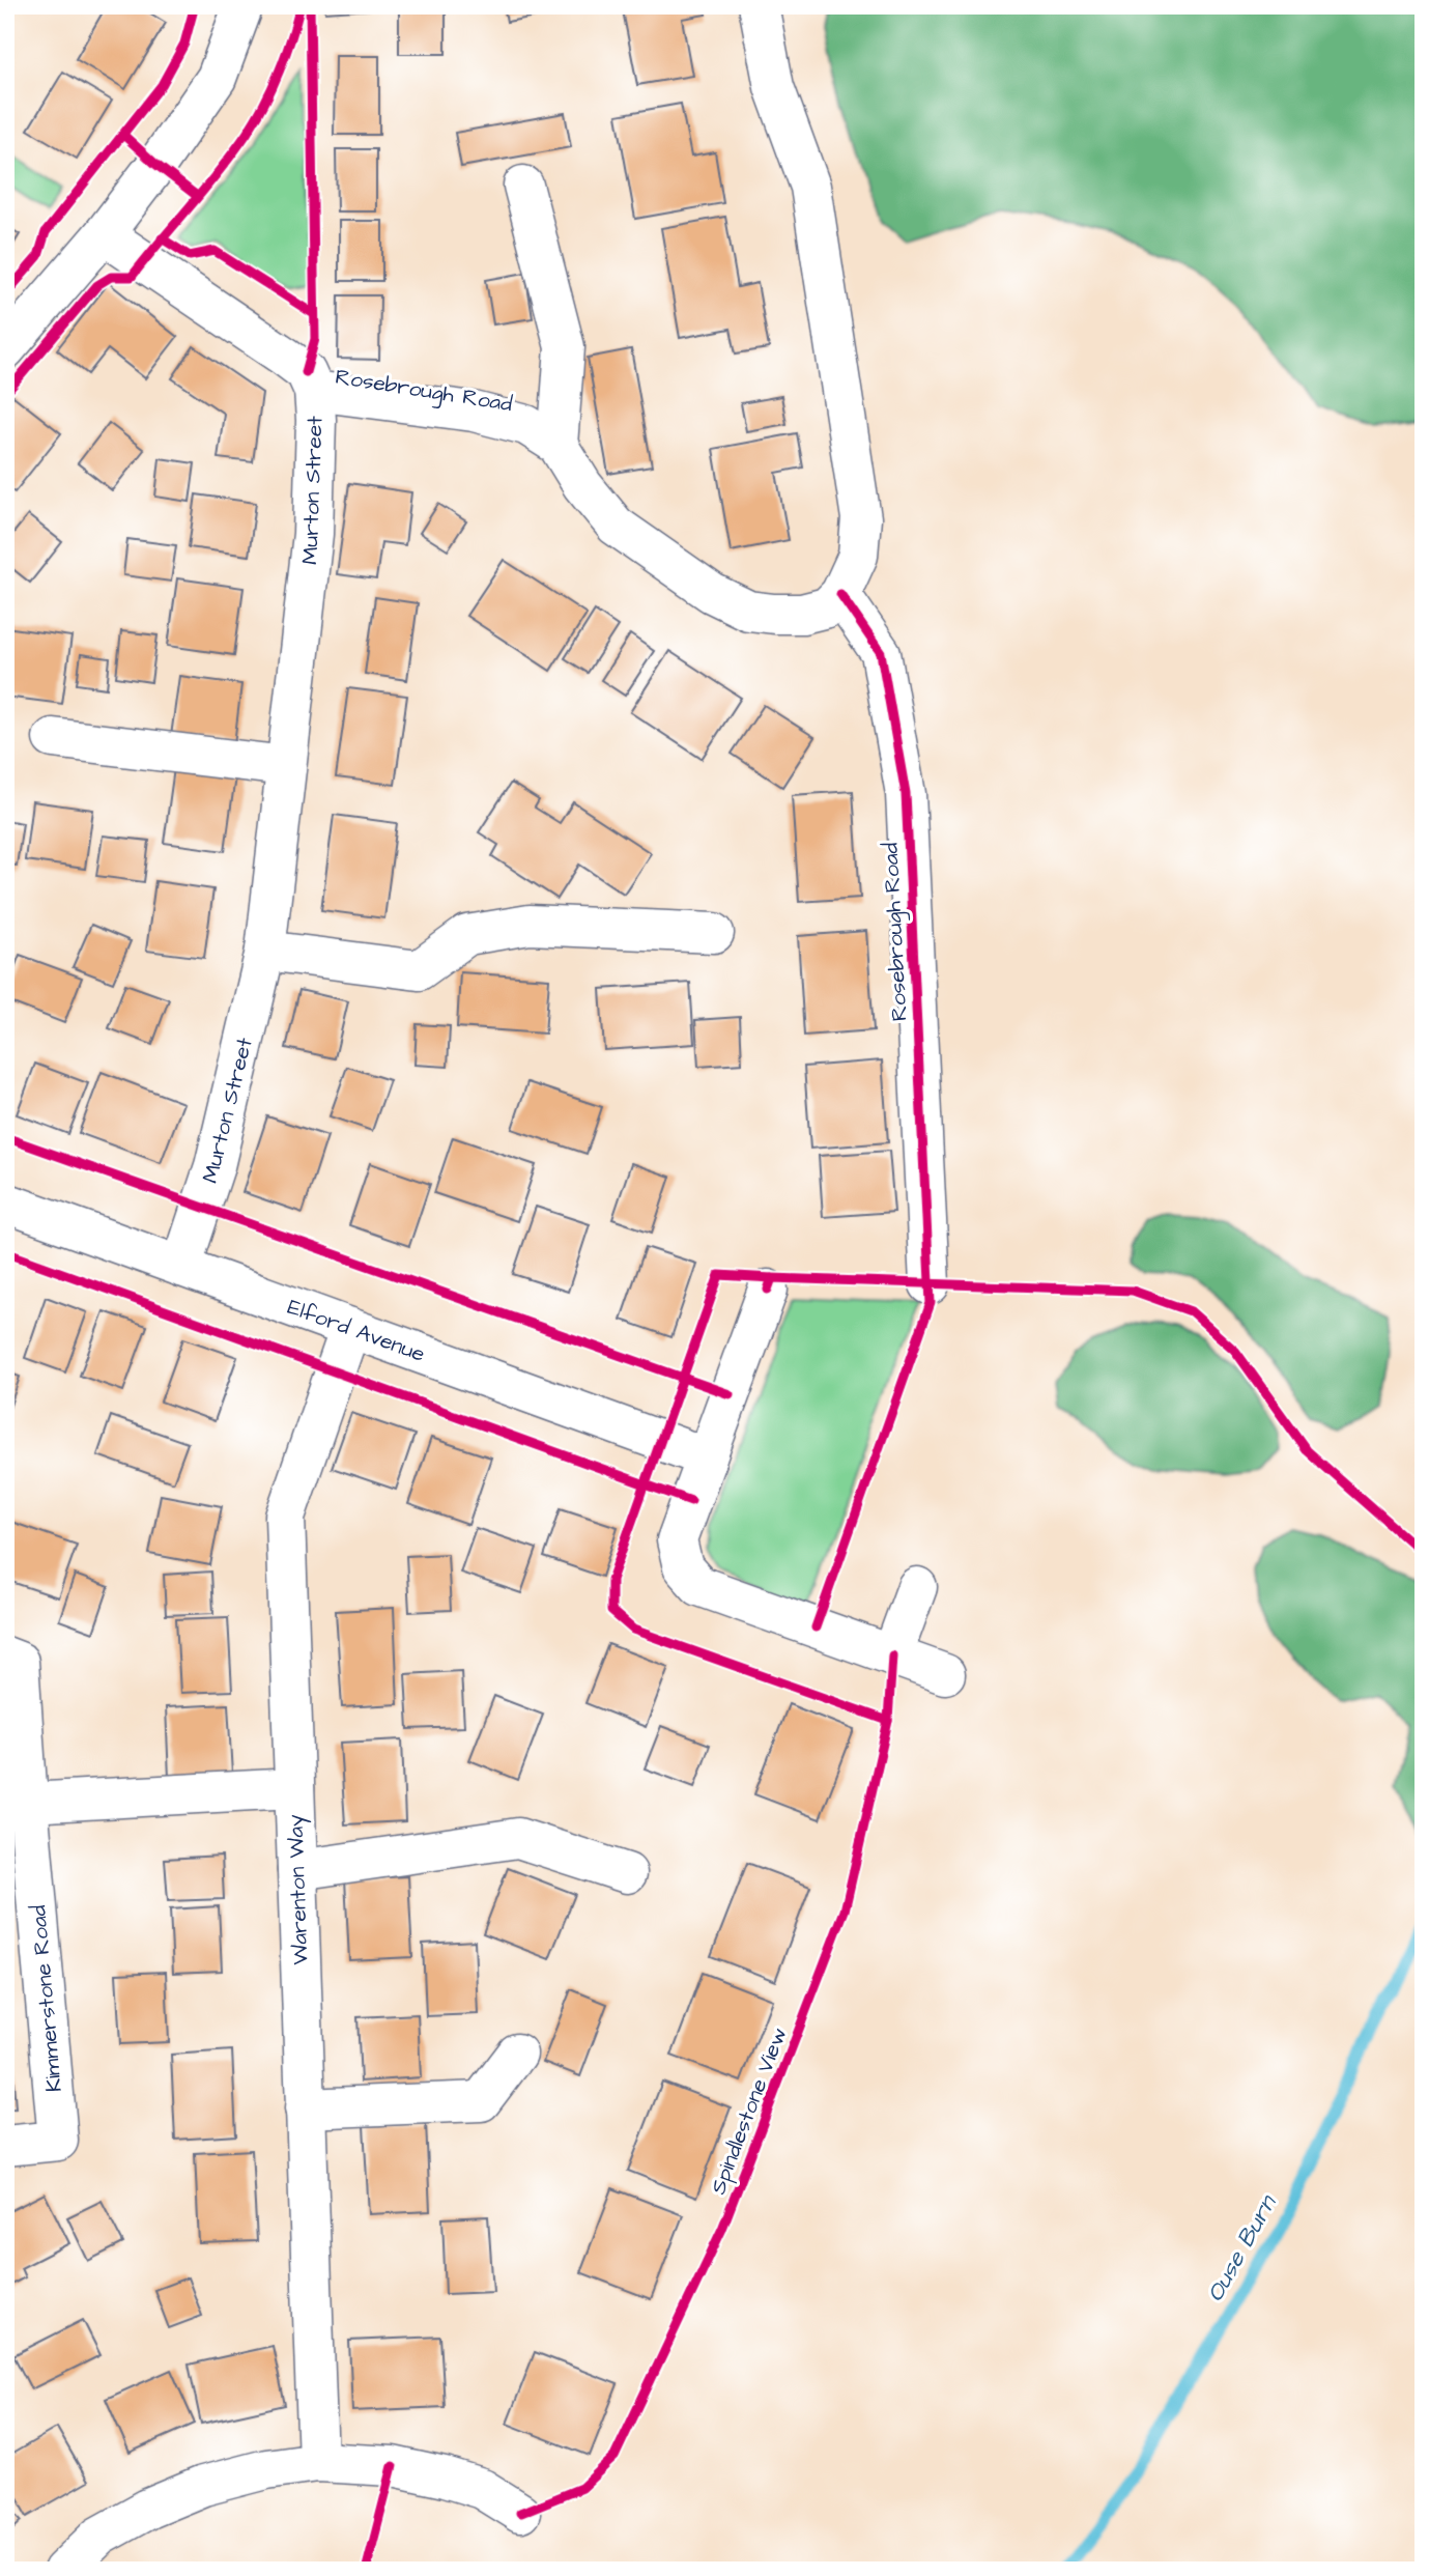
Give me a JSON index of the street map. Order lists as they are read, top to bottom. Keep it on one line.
{"streets":{"street":["Rosebrough Road","Murton Street","Elford Avenue","Warenton Way","Kimmerstone Road"],"cycle path":["Spindlestone View"]},"crossings":[["Rosebrough Road","Murton Street"],["Murton Street","Elford Avenue"],["Elford Avenue","Warenton Way"]],"water":["Ouse Burn"]}
